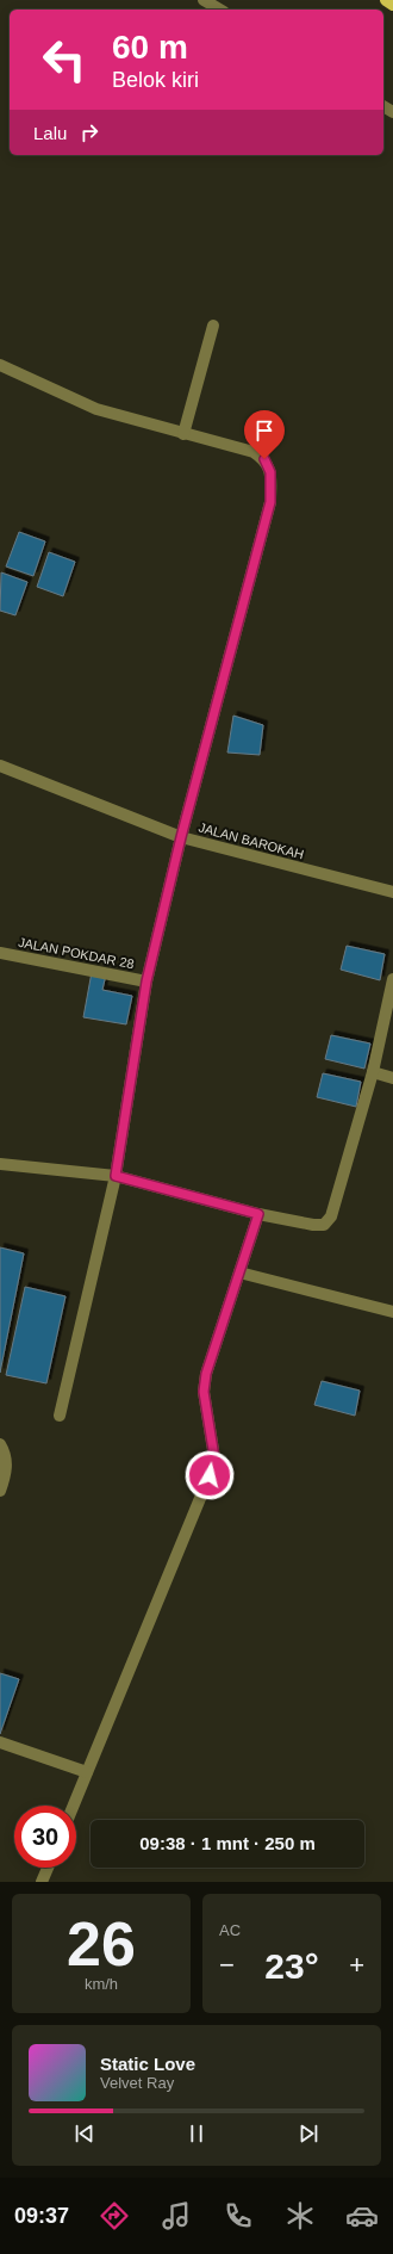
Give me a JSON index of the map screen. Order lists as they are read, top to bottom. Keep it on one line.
{"streets":{"street":["JALAN BAROKAH","JALAN POKDAR 28"]},"page":{"turn":["60 m","Belok kiri"],"then":"Lalu","limit":"30","trip":"09:38 · 1 mnt · 250 m","tile":[["26","km/h"],"AC"],"heat":["−","23°","+"],"song":["Static Love","Velvet Ray"],"tabs":"09:37"}}
